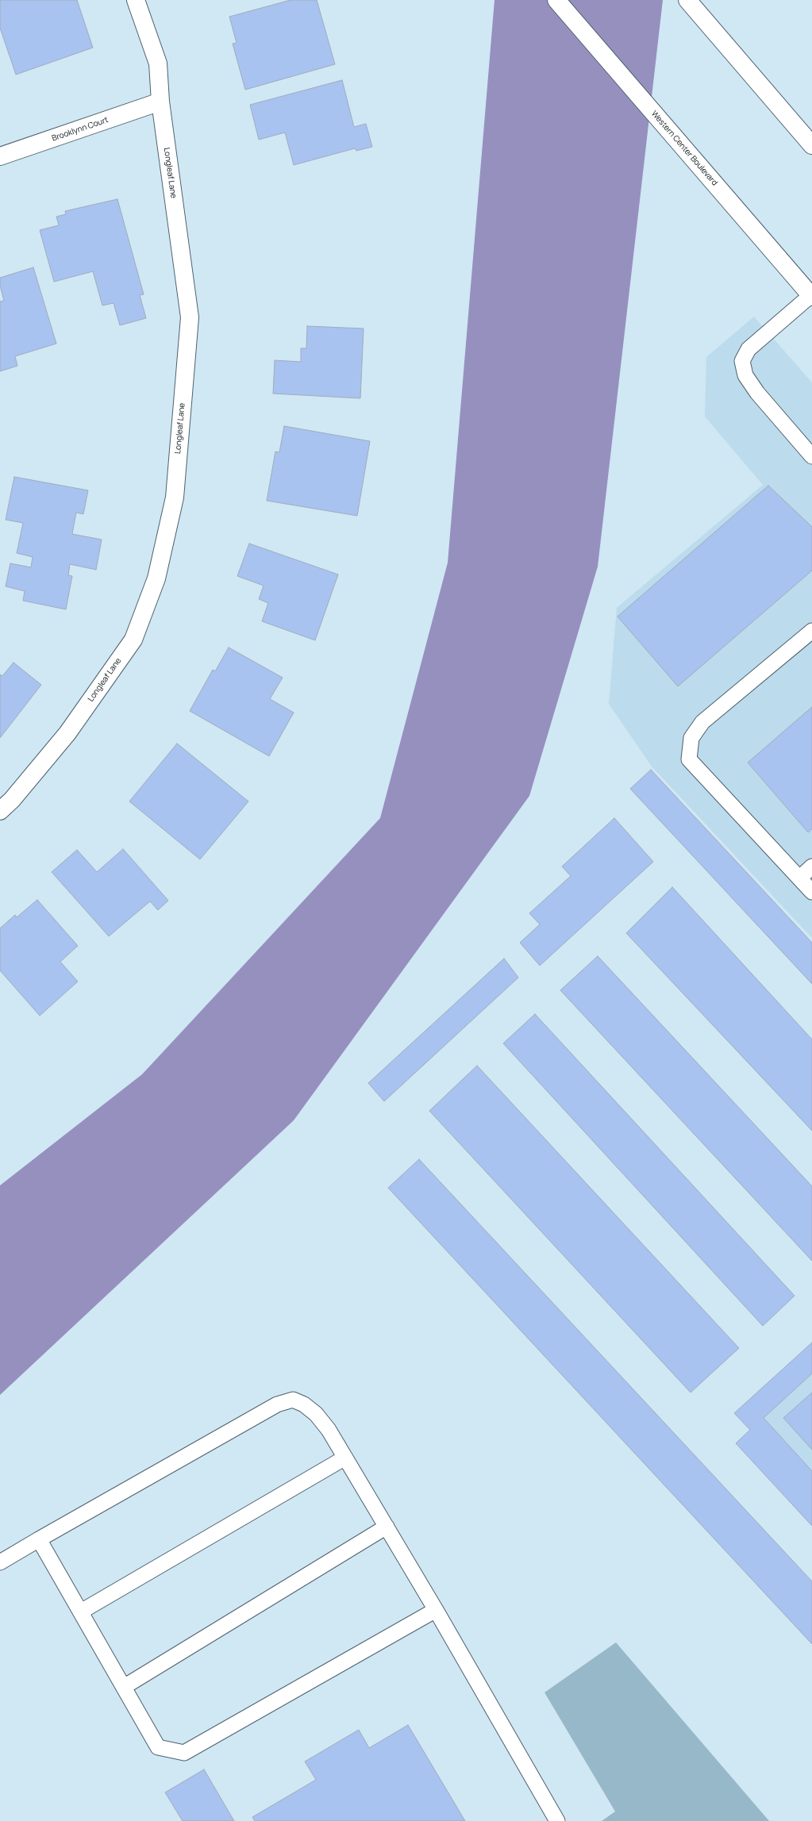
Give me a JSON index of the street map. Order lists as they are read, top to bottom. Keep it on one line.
{"streets":{"street":["Brooklynn Court","Western Center Boulevard","Longleaf Lane"]},"crossings":[["Brooklynn Court","Longleaf Lane"]]}
